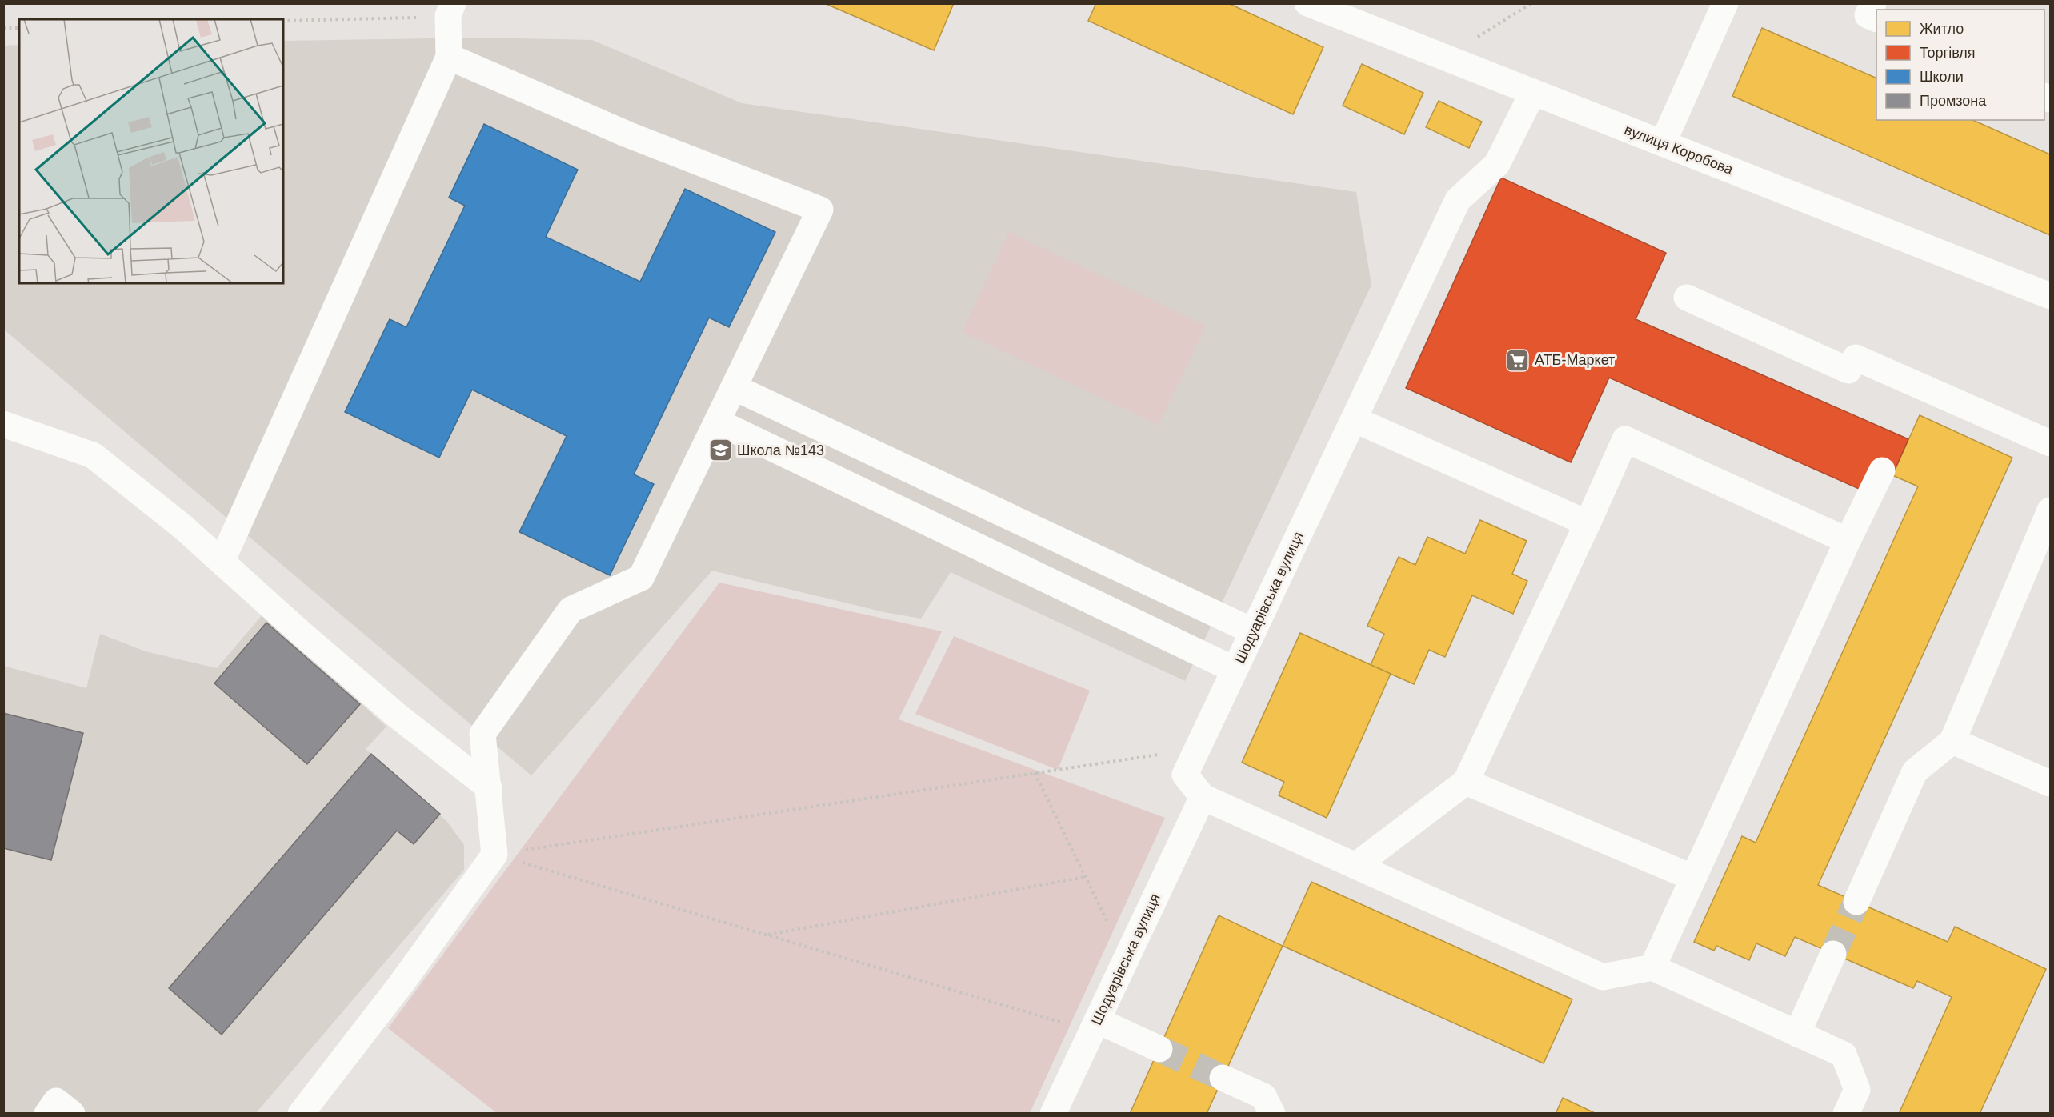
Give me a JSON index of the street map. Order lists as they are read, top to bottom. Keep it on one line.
{"streets":{"street":["вулиця Коробова","Шодуарівська вулиця"]},"crossings":[["вулиця Коробова","Шодуарівська вулиця"]],"places":{"supermarket":["АТБ-Маркет"],"school or university":["Школа №143"]},"legend":["Житло","Торгівля","Школи","Промзона"]}
